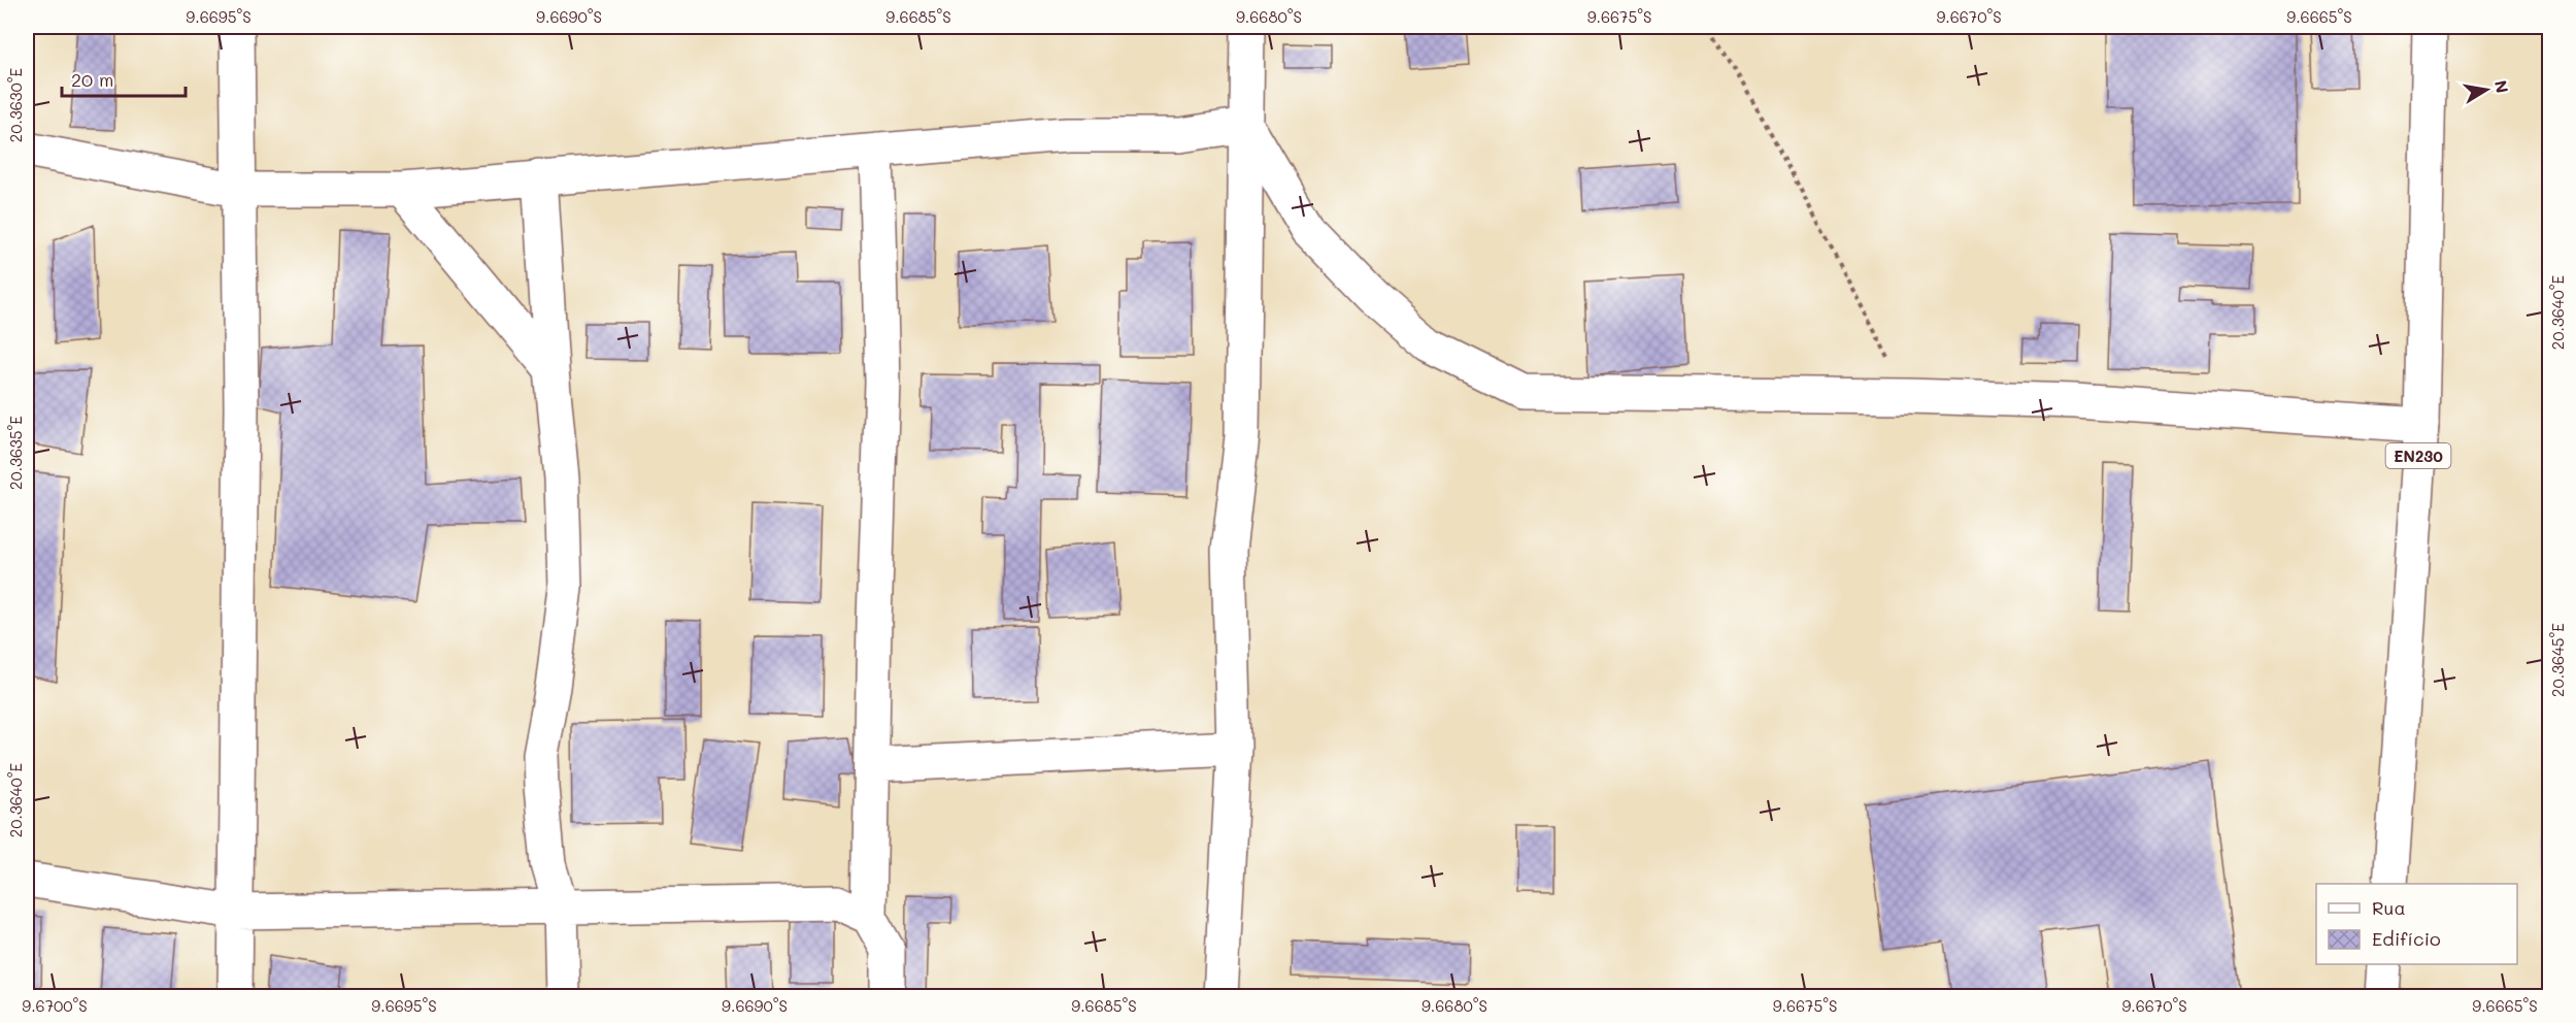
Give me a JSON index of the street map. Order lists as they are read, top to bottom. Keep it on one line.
{"streets":{"street":["EN230"]},"legend":["Rua","Edifício"],"scale_bar":"20 m","north":"right","coordinates":["9.6695°S","9.6690°S","9.6685°S","9.6680°S","9.6675°S","9.6670°S","9.6665°S","20.3630°E","20.3640°E","20.3635°E","20.3645°E","9.6700°S"]}
